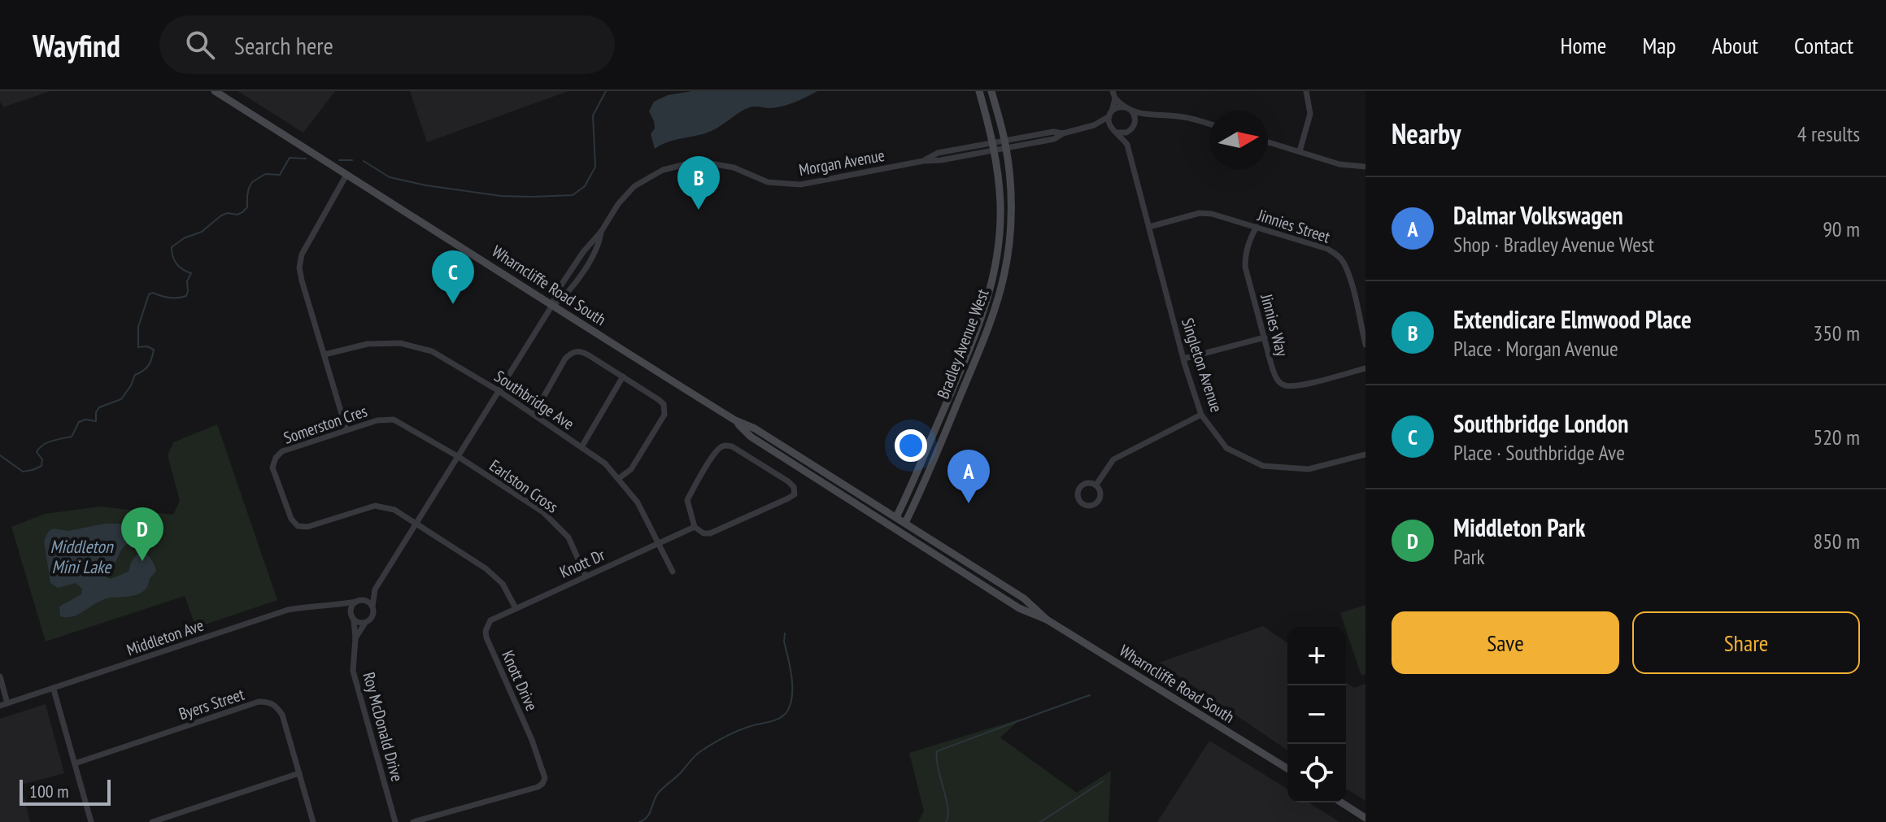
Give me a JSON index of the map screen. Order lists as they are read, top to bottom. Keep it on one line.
{"streets":{"main road":["Wharncliffe Road South","Bradley Avenue West"],"street":["Morgan Avenue","Jinnies Street","Jinnies Way","Singleton Avenue","Southbridge Ave","Somerston Cres","Earlston Cross","Knott Dr","Middleton Ave","Knott Drive","Byers Street","Roy McDonald Drive"]},"crossings":[["Morgan Avenue","Wharncliffe Road South"],["Morgan Avenue","Bradley Avenue West"],["Morgan Avenue","Singleton Avenue"],["Jinnies Street","Jinnies Way"],["Jinnies Street","Singleton Avenue"],["Wharncliffe Road South","Bradley Avenue West"],["Southbridge Ave","Knott Dr"],["Somerston Cres","Earlston Cross"],["Earlston Cross","Knott Dr"],["Knott Dr","Knott Drive"],["Middleton Ave","Roy McDonald Drive"]],"water":["Middleton Mini Lake"],"scale_bar":"100 m","north":"right","page":{"header":"Wayfind","search":"Search here","nav":["Home","Map","About","Contact"],"heading":["Nearby","4 results"],"pins":["B","C","A","D"],"list":[{"mark":"A","name":"Dalmar Volkswagen","note":"Shop · Bradley Avenue West","value":"90 m"},{"mark":"B","name":"Extendicare Elmwood Place","note":"Place · Morgan Avenue","value":"350 m"},{"mark":"C","name":"Southbridge London","note":"Place · Southbridge Ave","value":"520 m"},{"mark":"D","name":"Middleton Park","note":"Park","value":"850 m"}],"buttons":["Save","Share"],"map_buttons":["+","−"],"scale":"100 m"}}
